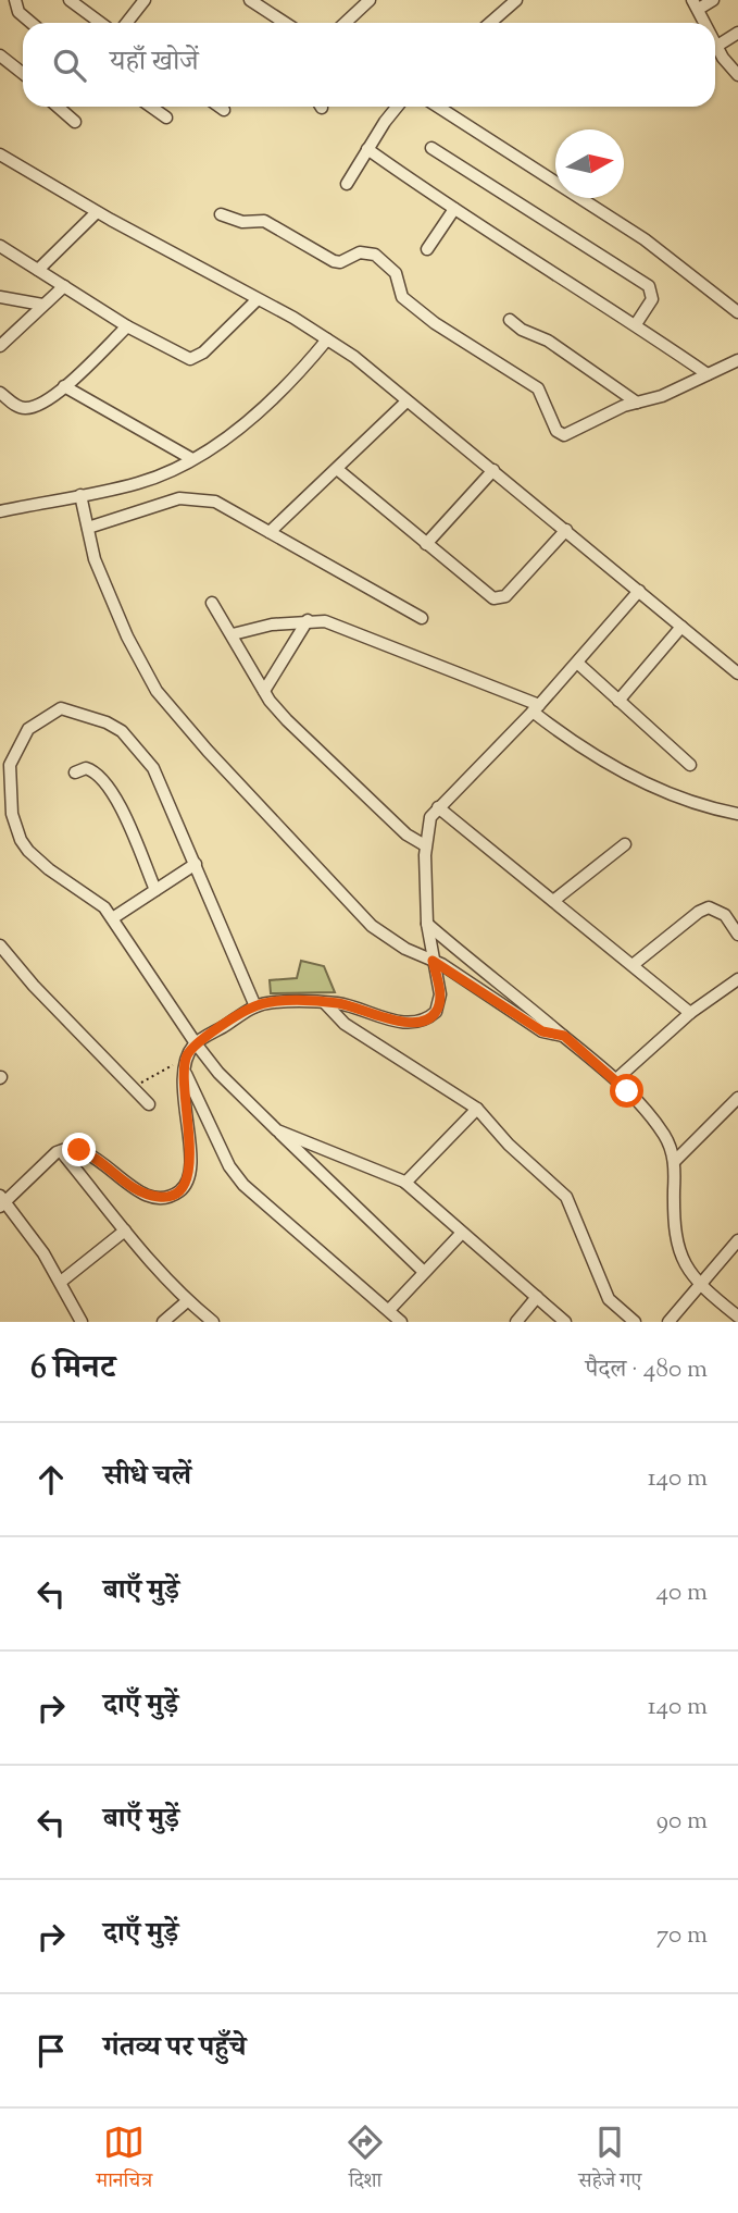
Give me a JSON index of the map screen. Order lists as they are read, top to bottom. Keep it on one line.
{"north":"right","page":{"search":"यहाँ खोजें","heading":["6 मिनट","पैदल · 480 m"],"list":[["सीधे चलें","140 m"],["बाएँ मुड़ें","40 m"],["दाएँ मुड़ें","140 m"],["बाएँ मुड़ें","90 m"],["दाएँ मुड़ें","70 m"],"गंतव्य पर पहुँचे"],"nav":["मानचित्र","दिशा","सहेजे गए"]}}
